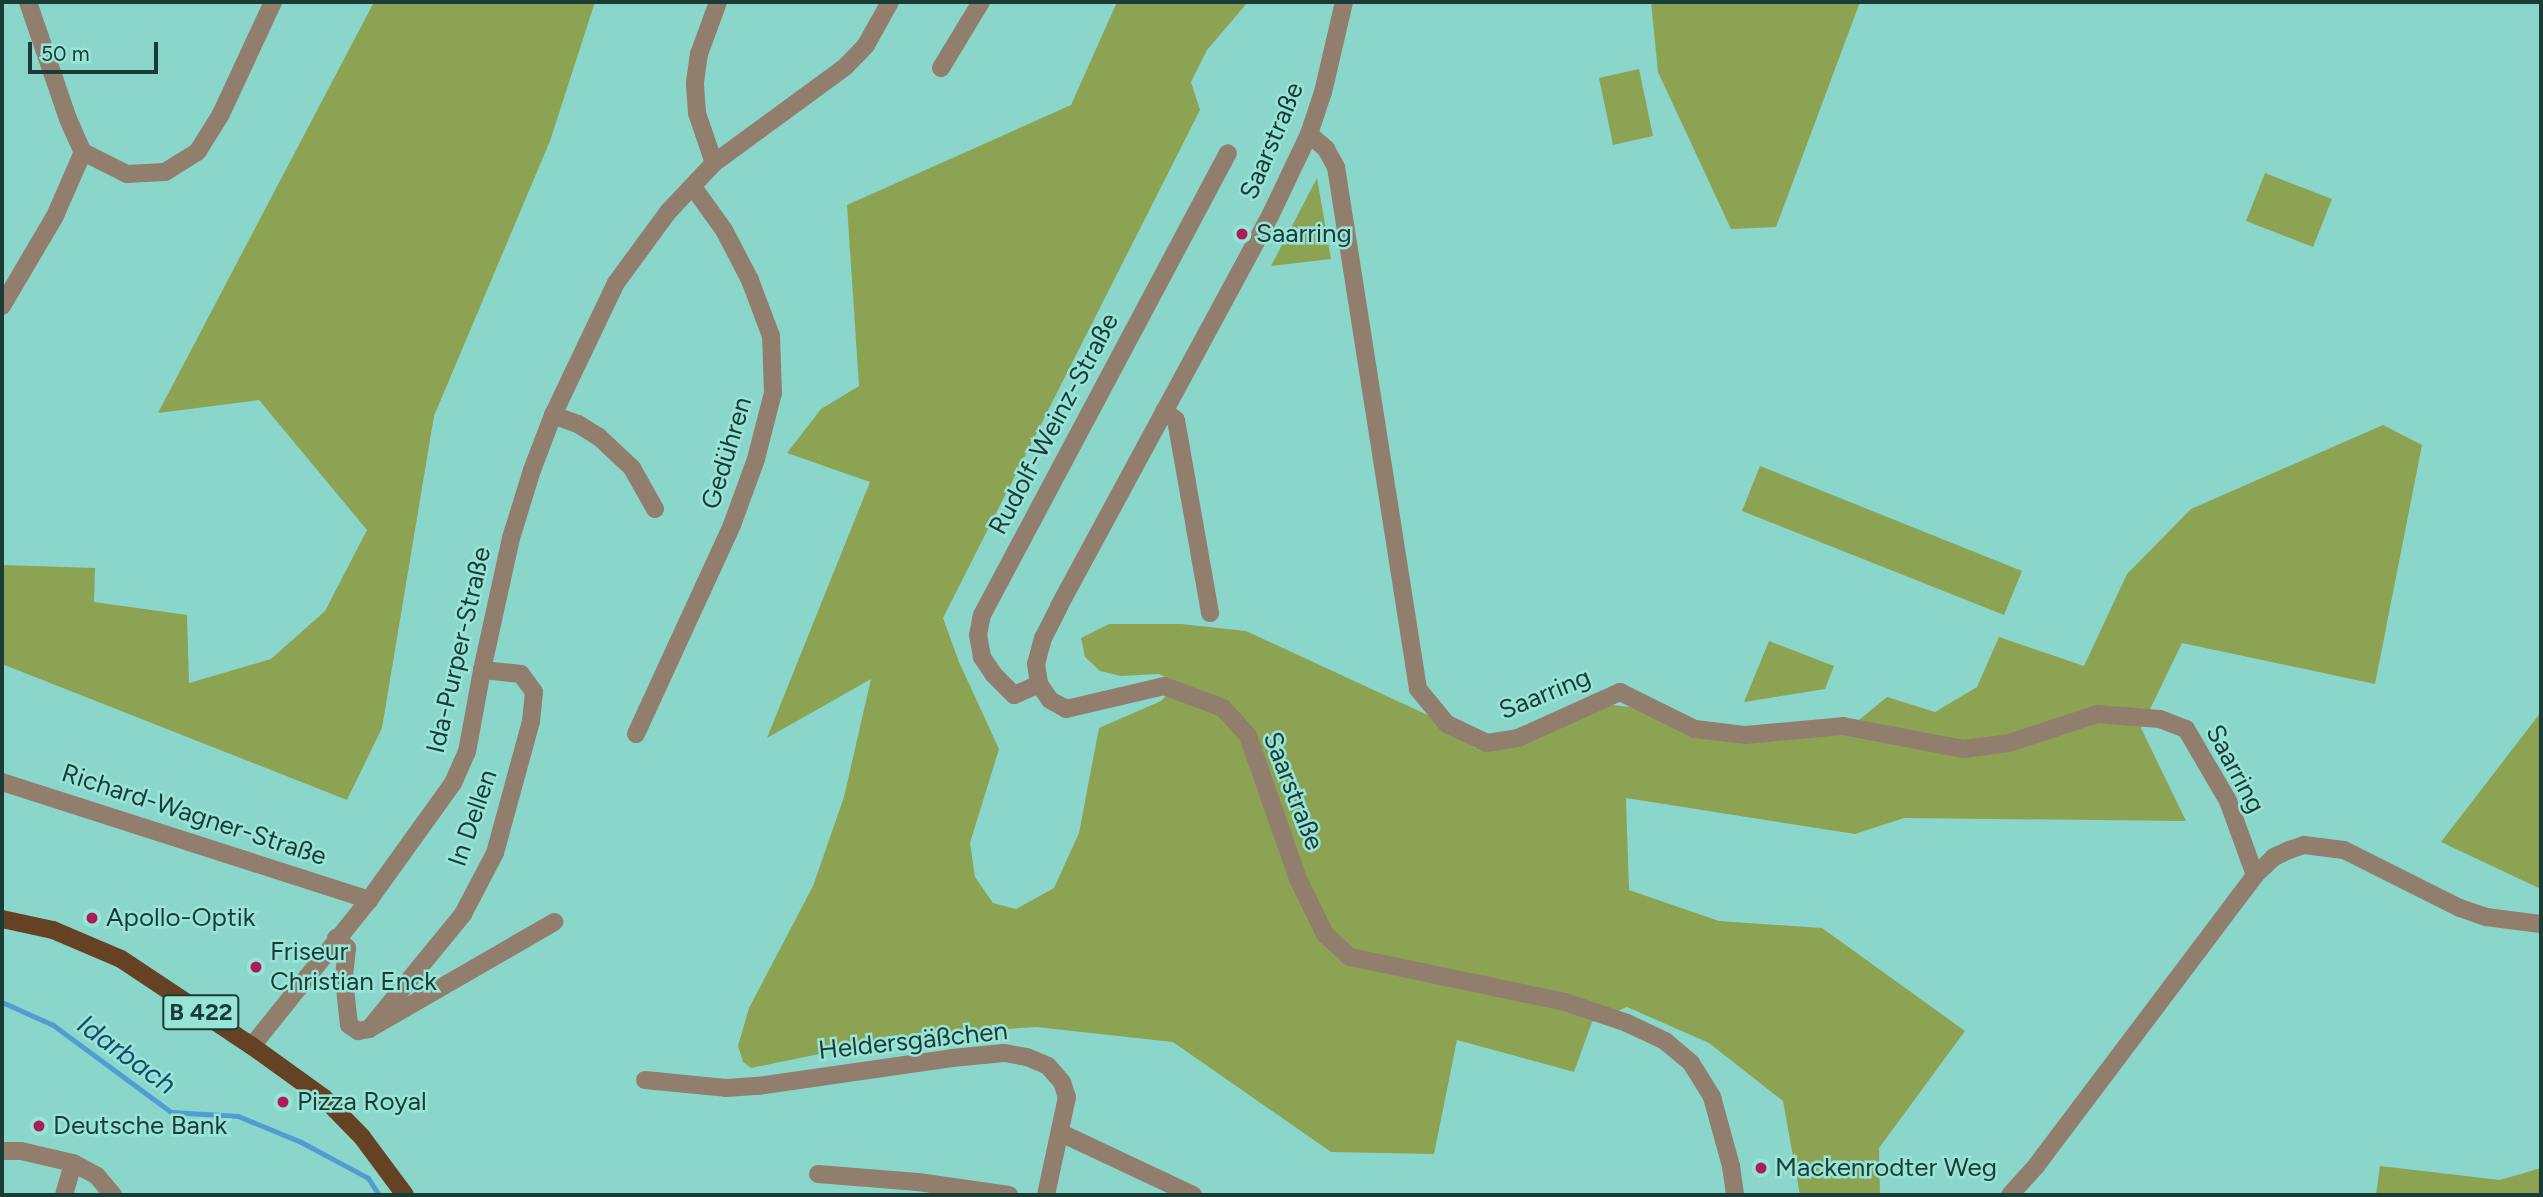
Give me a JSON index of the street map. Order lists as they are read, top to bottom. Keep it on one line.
{"streets":{"main road":["B 422"],"street":["Saarstraße","Rudolf-Weinz-Straße","Gedühren","Ida-Purper-Straße","Saarring","Richard-Wagner-Straße","In Dellen","Heldersgäßchen"]},"crossings":[["Saarstraße","Rudolf-Weinz-Straße"],["Saarstraße","Saarring"],["Gedühren","Ida-Purper-Straße"],["Ida-Purper-Straße","Richard-Wagner-Straße"],["Ida-Purper-Straße","In Dellen"],["Ida-Purper-Straße","B 422"]],"water":["Idarbach"],"places":["Saarring","Apollo-Optik","Friseur Christian Enck","Pizza Royal","Deutsche Bank","Mackenrodter Weg"],"scale_bar":"50 m"}
